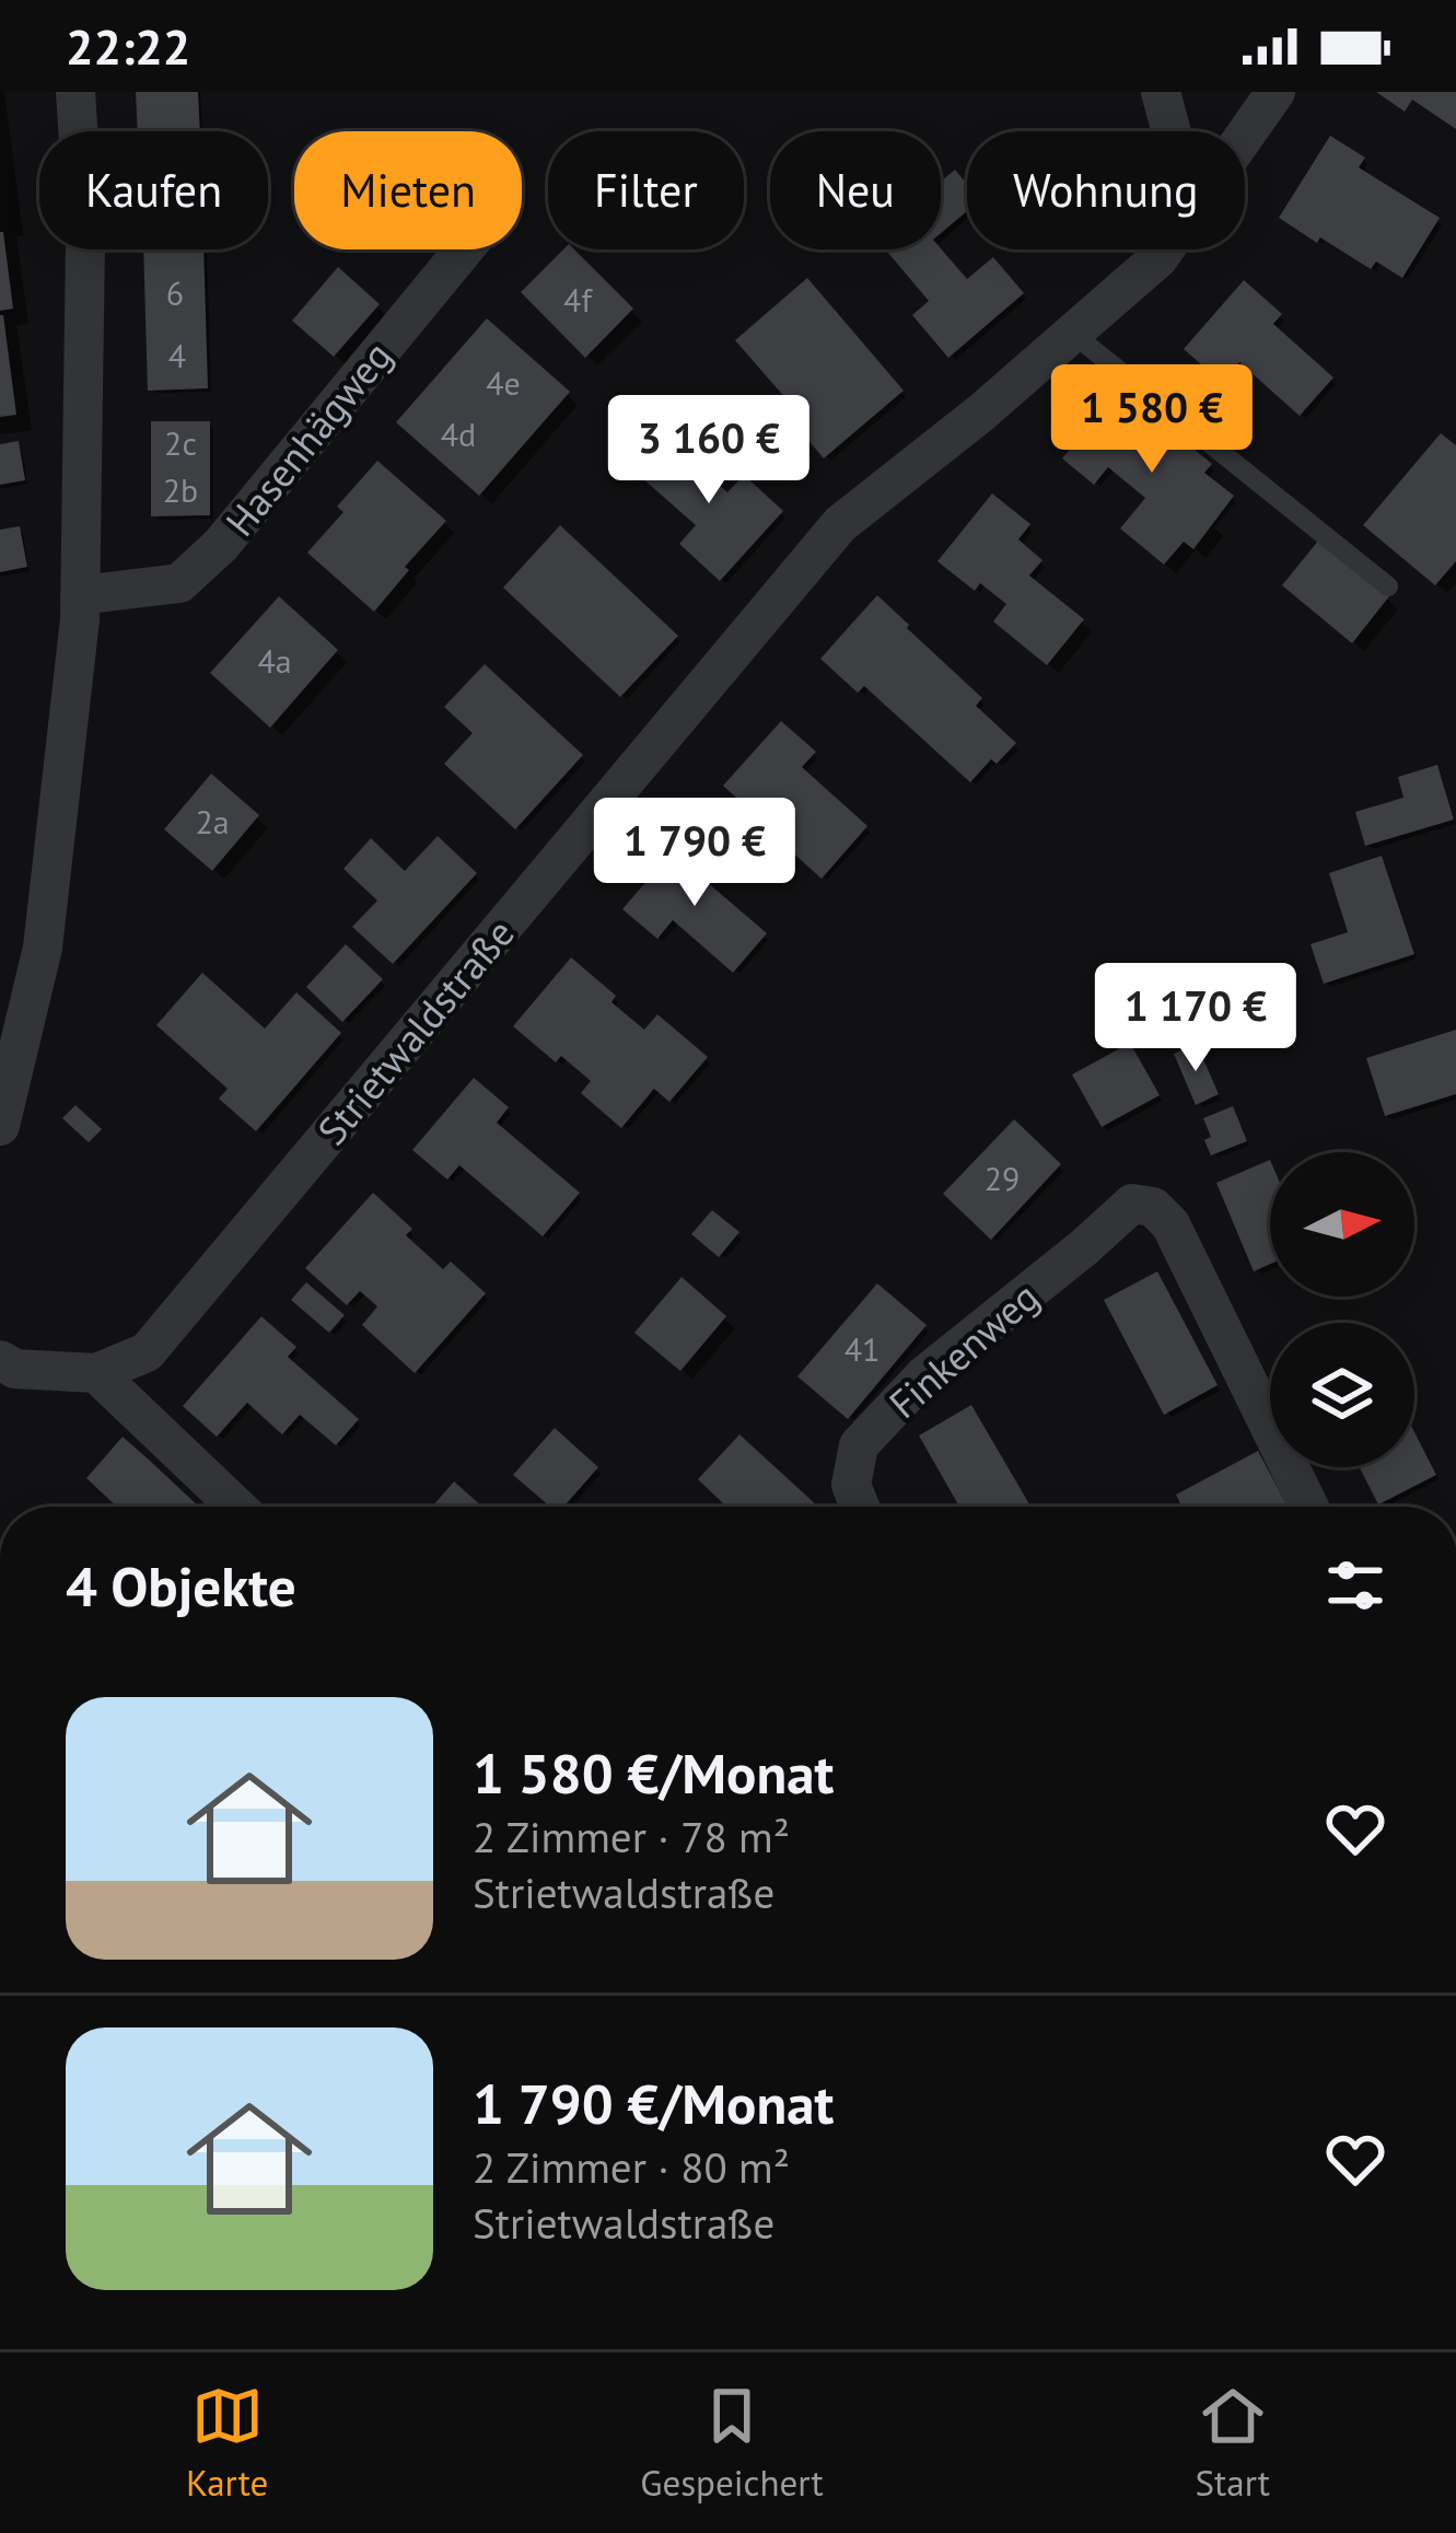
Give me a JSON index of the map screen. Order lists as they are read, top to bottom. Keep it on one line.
{"streets":{"street":["Hasenhägweg","Strietwaldstraße","Finkenweg"]},"house_numbers":["6","4f","4","4e","4d","2c","2b","4a","2a","29","41"],"north":"right","page":{"status":"22:22","chip":["Kaufen","Mieten","Filter","Neu","Wohnung"],"price":["1 580 €","3 160 €","1 790 €","1 170 €"],"heading":"4 Objekte","list":[{"name":"1 580 €/Monat","note":"2 Zimmer · 78 m² · Strietwaldstraße"},{"name":"1 790 €/Monat","note":"2 Zimmer · 80 m² · Strietwaldstraße"}],"tabs":["Karte","Gespeichert","Start"]}}
